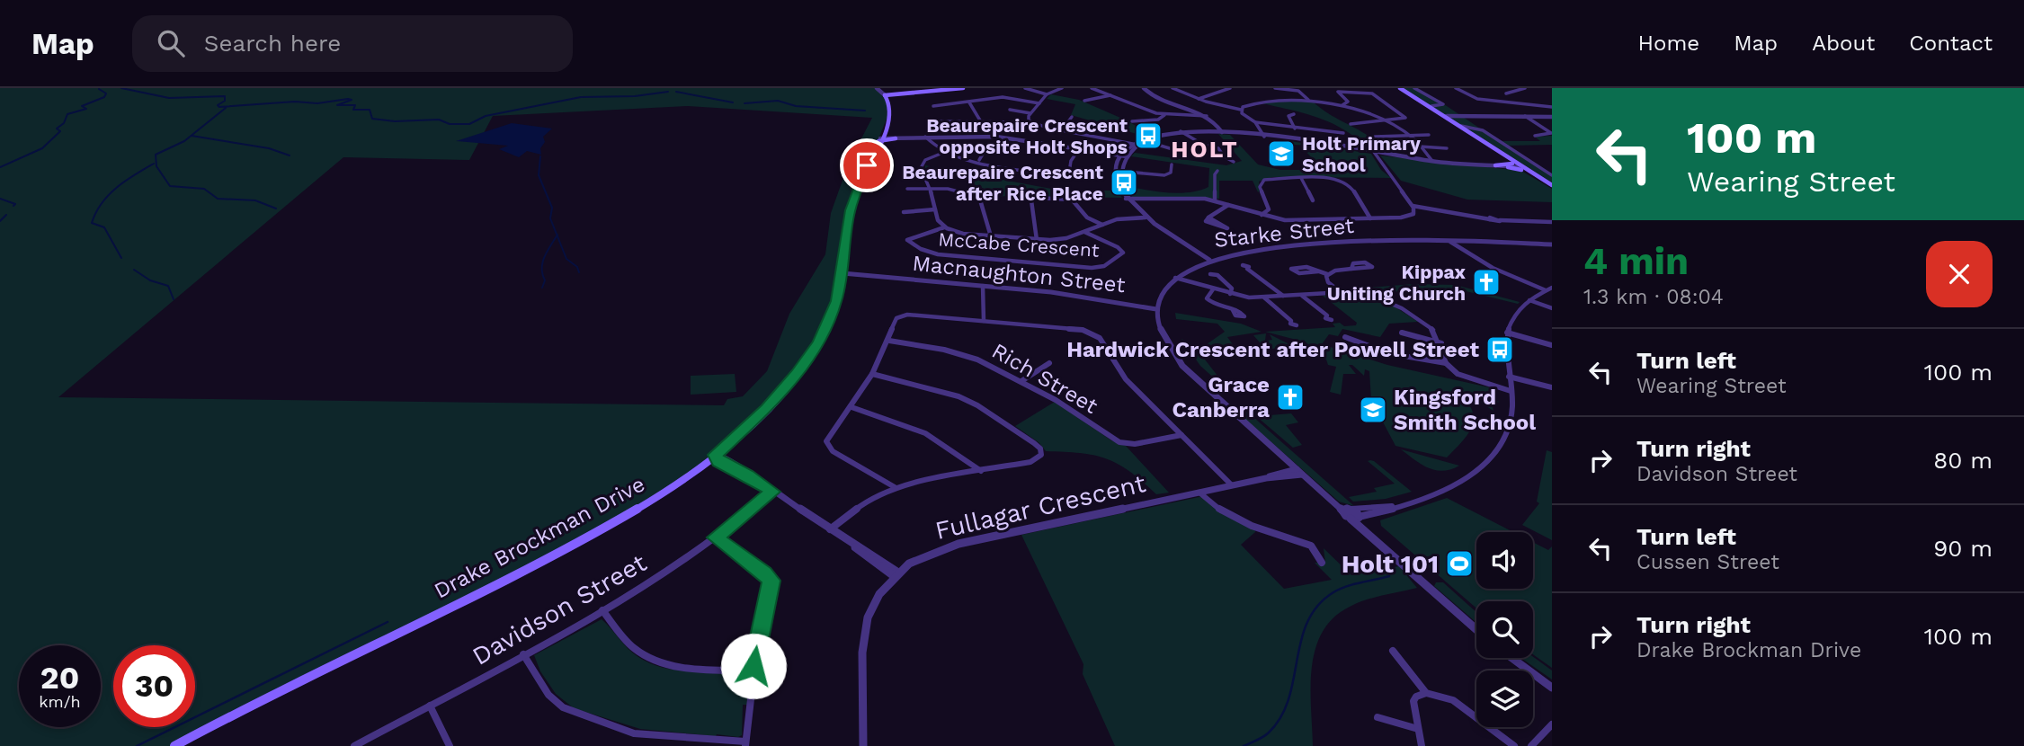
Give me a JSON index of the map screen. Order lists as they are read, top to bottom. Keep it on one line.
{"streets":{"main road":["Drake Brockman Drive"],"street":["Starke Street","McCabe Crescent","Macnaughton Street","Rich Street","Fullagar Crescent","Davidson Street"]},"crossings":[["Starke Street","Macnaughton Street"],["Macnaughton Street","Drake Brockman Drive"]],"districts":["HOLT"],"places":{"bus stop":["Beaurepaire Crescent opposite Holt Shops","Beaurepaire Crescent after Rice Place","Hardwick Crescent after Powell Street"],"school or university":["Holt Primary School","Kingsford Smith School"],"church":["Kippax Uniting Church","Grace Canberra"],"sports":["Holt 101"]},"page":{"header":"Map","search":"Search here","nav":["Home","Map","About","Contact"],"turn":["100 m","Wearing Street"],"heading":["4 min","1.3 km · 08:04"],"list":[{"name":"Turn left","note":"Wearing Street","value":"100 m"},{"name":"Turn right","note":"Davidson Street","value":"80 m"},{"name":"Turn left","note":"Cussen Street","value":"90 m"},{"name":"Turn right","note":"Drake Brockman Drive","value":"100 m"}],"speed":"20 km/h","limit":"30"}}
